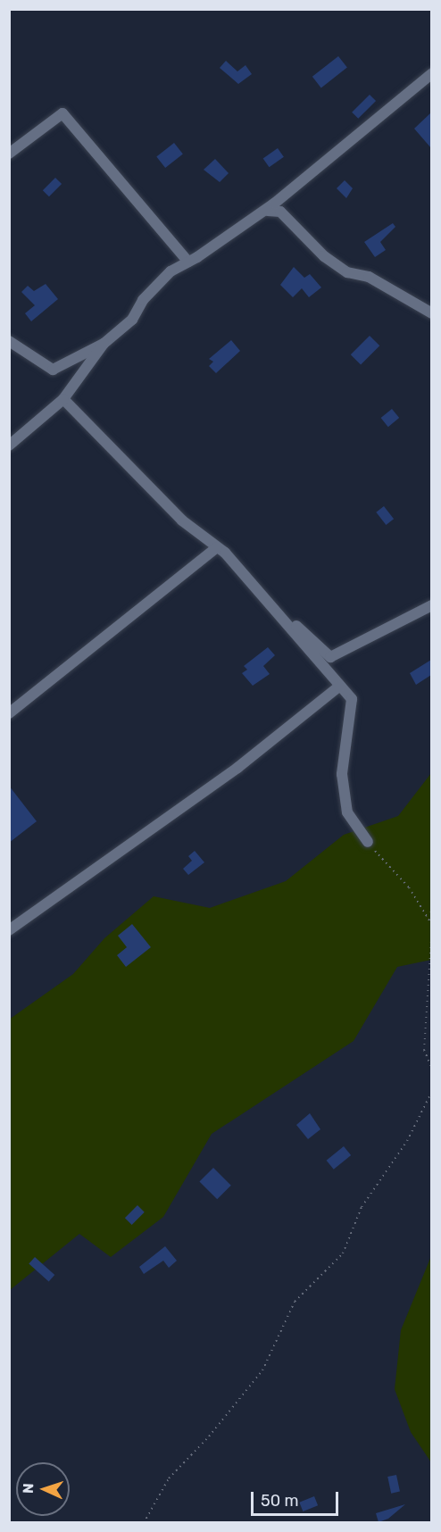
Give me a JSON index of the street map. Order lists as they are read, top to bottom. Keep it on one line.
{"scale_bar":"50 m","north":"left"}
